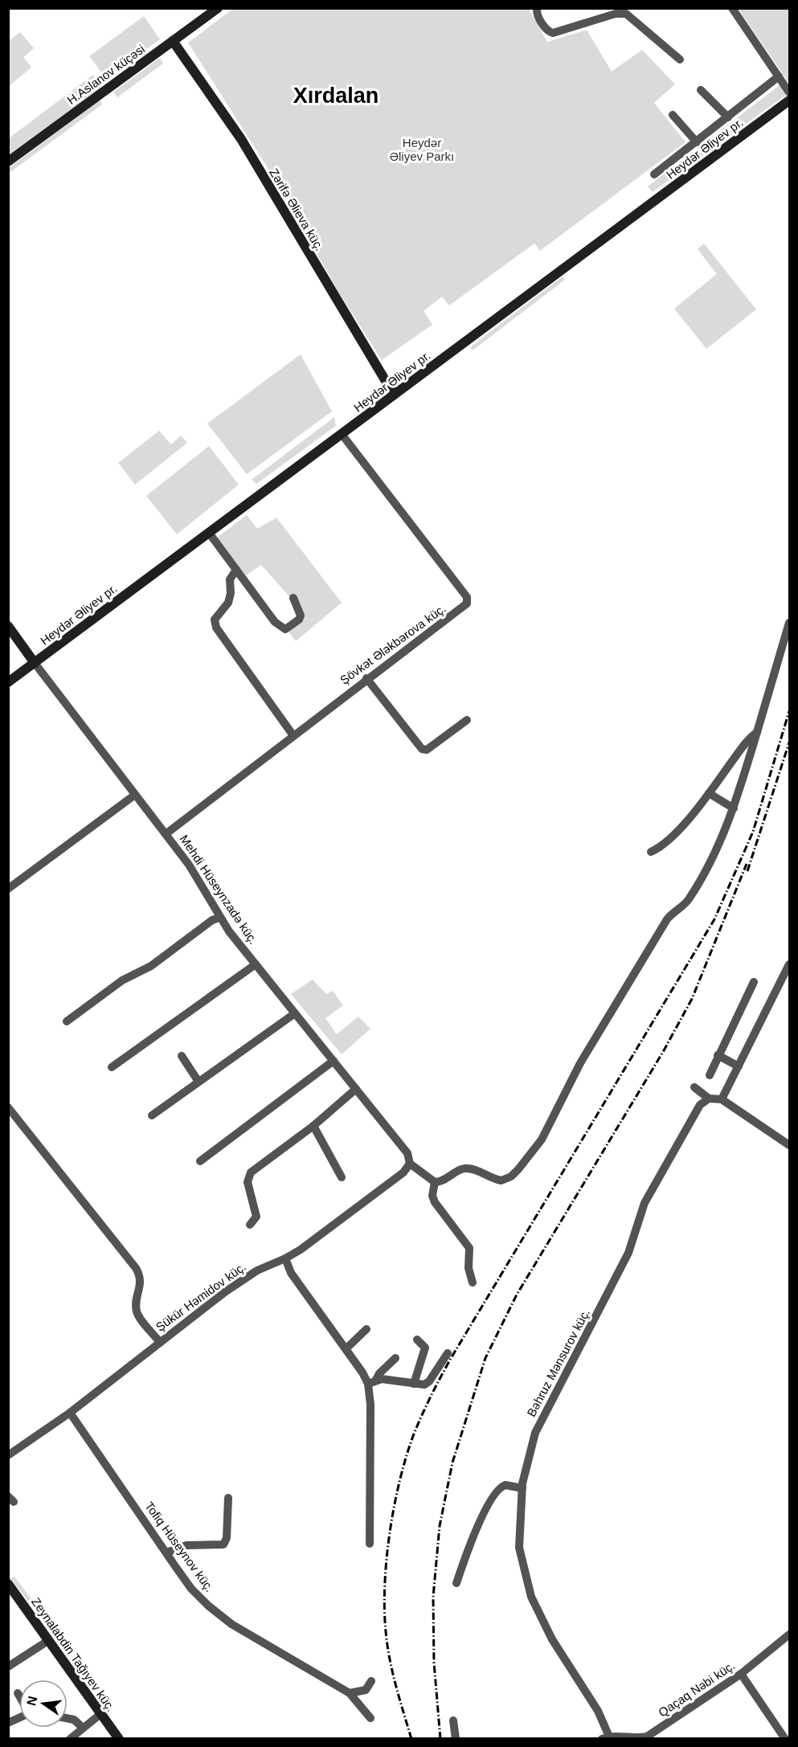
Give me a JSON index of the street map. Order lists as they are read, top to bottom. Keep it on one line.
{"streets":{"main road":["H.Aslanov küçəsi","Heydər Əliyev pr.","Zərifə Əlieva küç.","Mehdi Hüseynzadə küç.","Zeynalabdin Tağıyev küç."],"street":["Şövkət Ələkbərova küç.","Şükür Həmidov küç.","Bəhruz Mənsurov küç.","Tofiq Hüseynov küç.","Qaçaq Nəbi küç."]},"crossings":[["H.Aslanov küçəsi","Zərifə Əlieva küç."],["Heydər Əliyev pr.","Zərifə Əlieva küç."],["Heydər Əliyev pr.","Şövkət Ələkbərova küç."],["Heydər Əliyev pr.","Mehdi Hüseynzadə küç."],["Şövkət Ələkbərova küç.","Mehdi Hüseynzadə küç."],["Mehdi Hüseynzadə küç.","Şükür Həmidov küç."],["Şükür Həmidov küç.","Tofiq Hüseynov küç."],["Bəhruz Mənsurov küç.","Qaçaq Nəbi küç."]],"districts":["Xırdalan"],"parks":["Heydər Əliyev Parkı"],"north":"left"}
